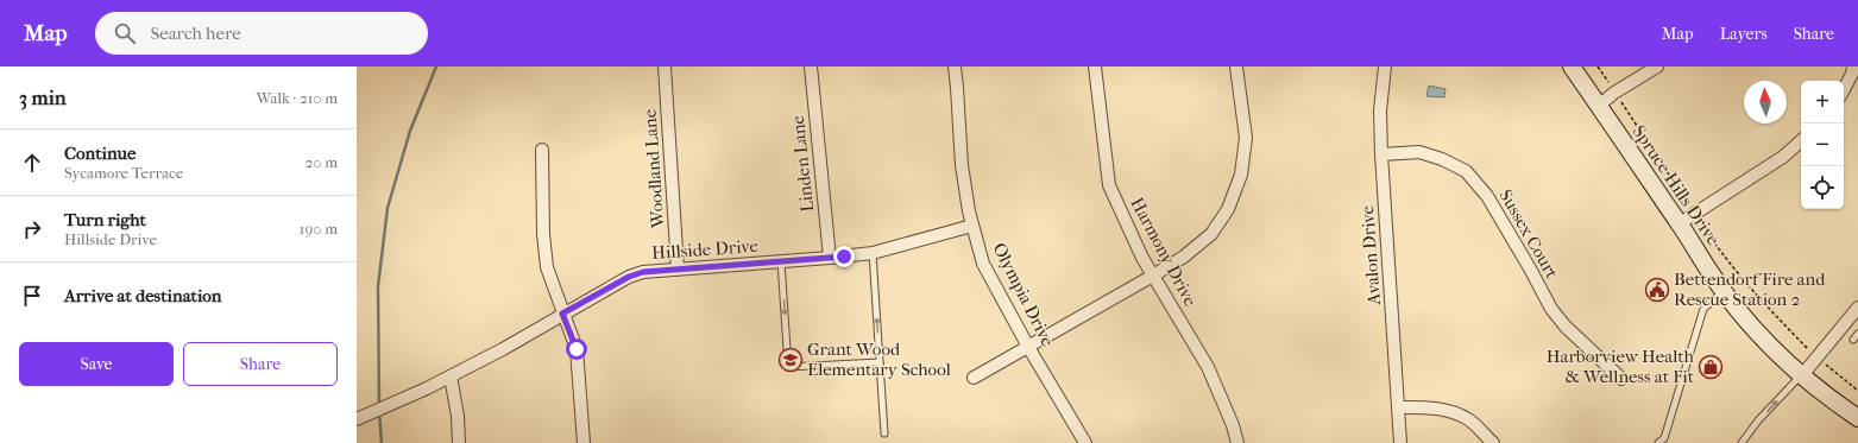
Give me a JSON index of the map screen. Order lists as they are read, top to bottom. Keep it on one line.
{"streets":{"main road":["Spruce Hills Drive"],"street":["Linden Lane","Woodland Lane","Sussex Court","Hillside Drive","Harmony Drive","Avalon Drive","Olympia Drive"]},"crossings":[["Linden Lane","Hillside Drive"],["Woodland Lane","Hillside Drive"],["Sussex Court","Avalon Drive"],["Hillside Drive","Olympia Drive"]],"places":{"public building":["Bettendorf Fire and Rescue Station 2"],"school or university":["Grant Wood Elementary School"],"shop":["Harborview Health & Wellness at Fit"]},"north":"top","page":{"header":"Map","search":"Search here","nav":["Map","Layers","Share"],"heading":["3 min","Walk · 210 m"],"map_buttons":["+","−"],"list":[["Continue","Sycamore Terrace","20 m"],["Turn right","Hillside Drive","190 m"],"Arrive at destination"],"buttons":["Save","Share"]}}
